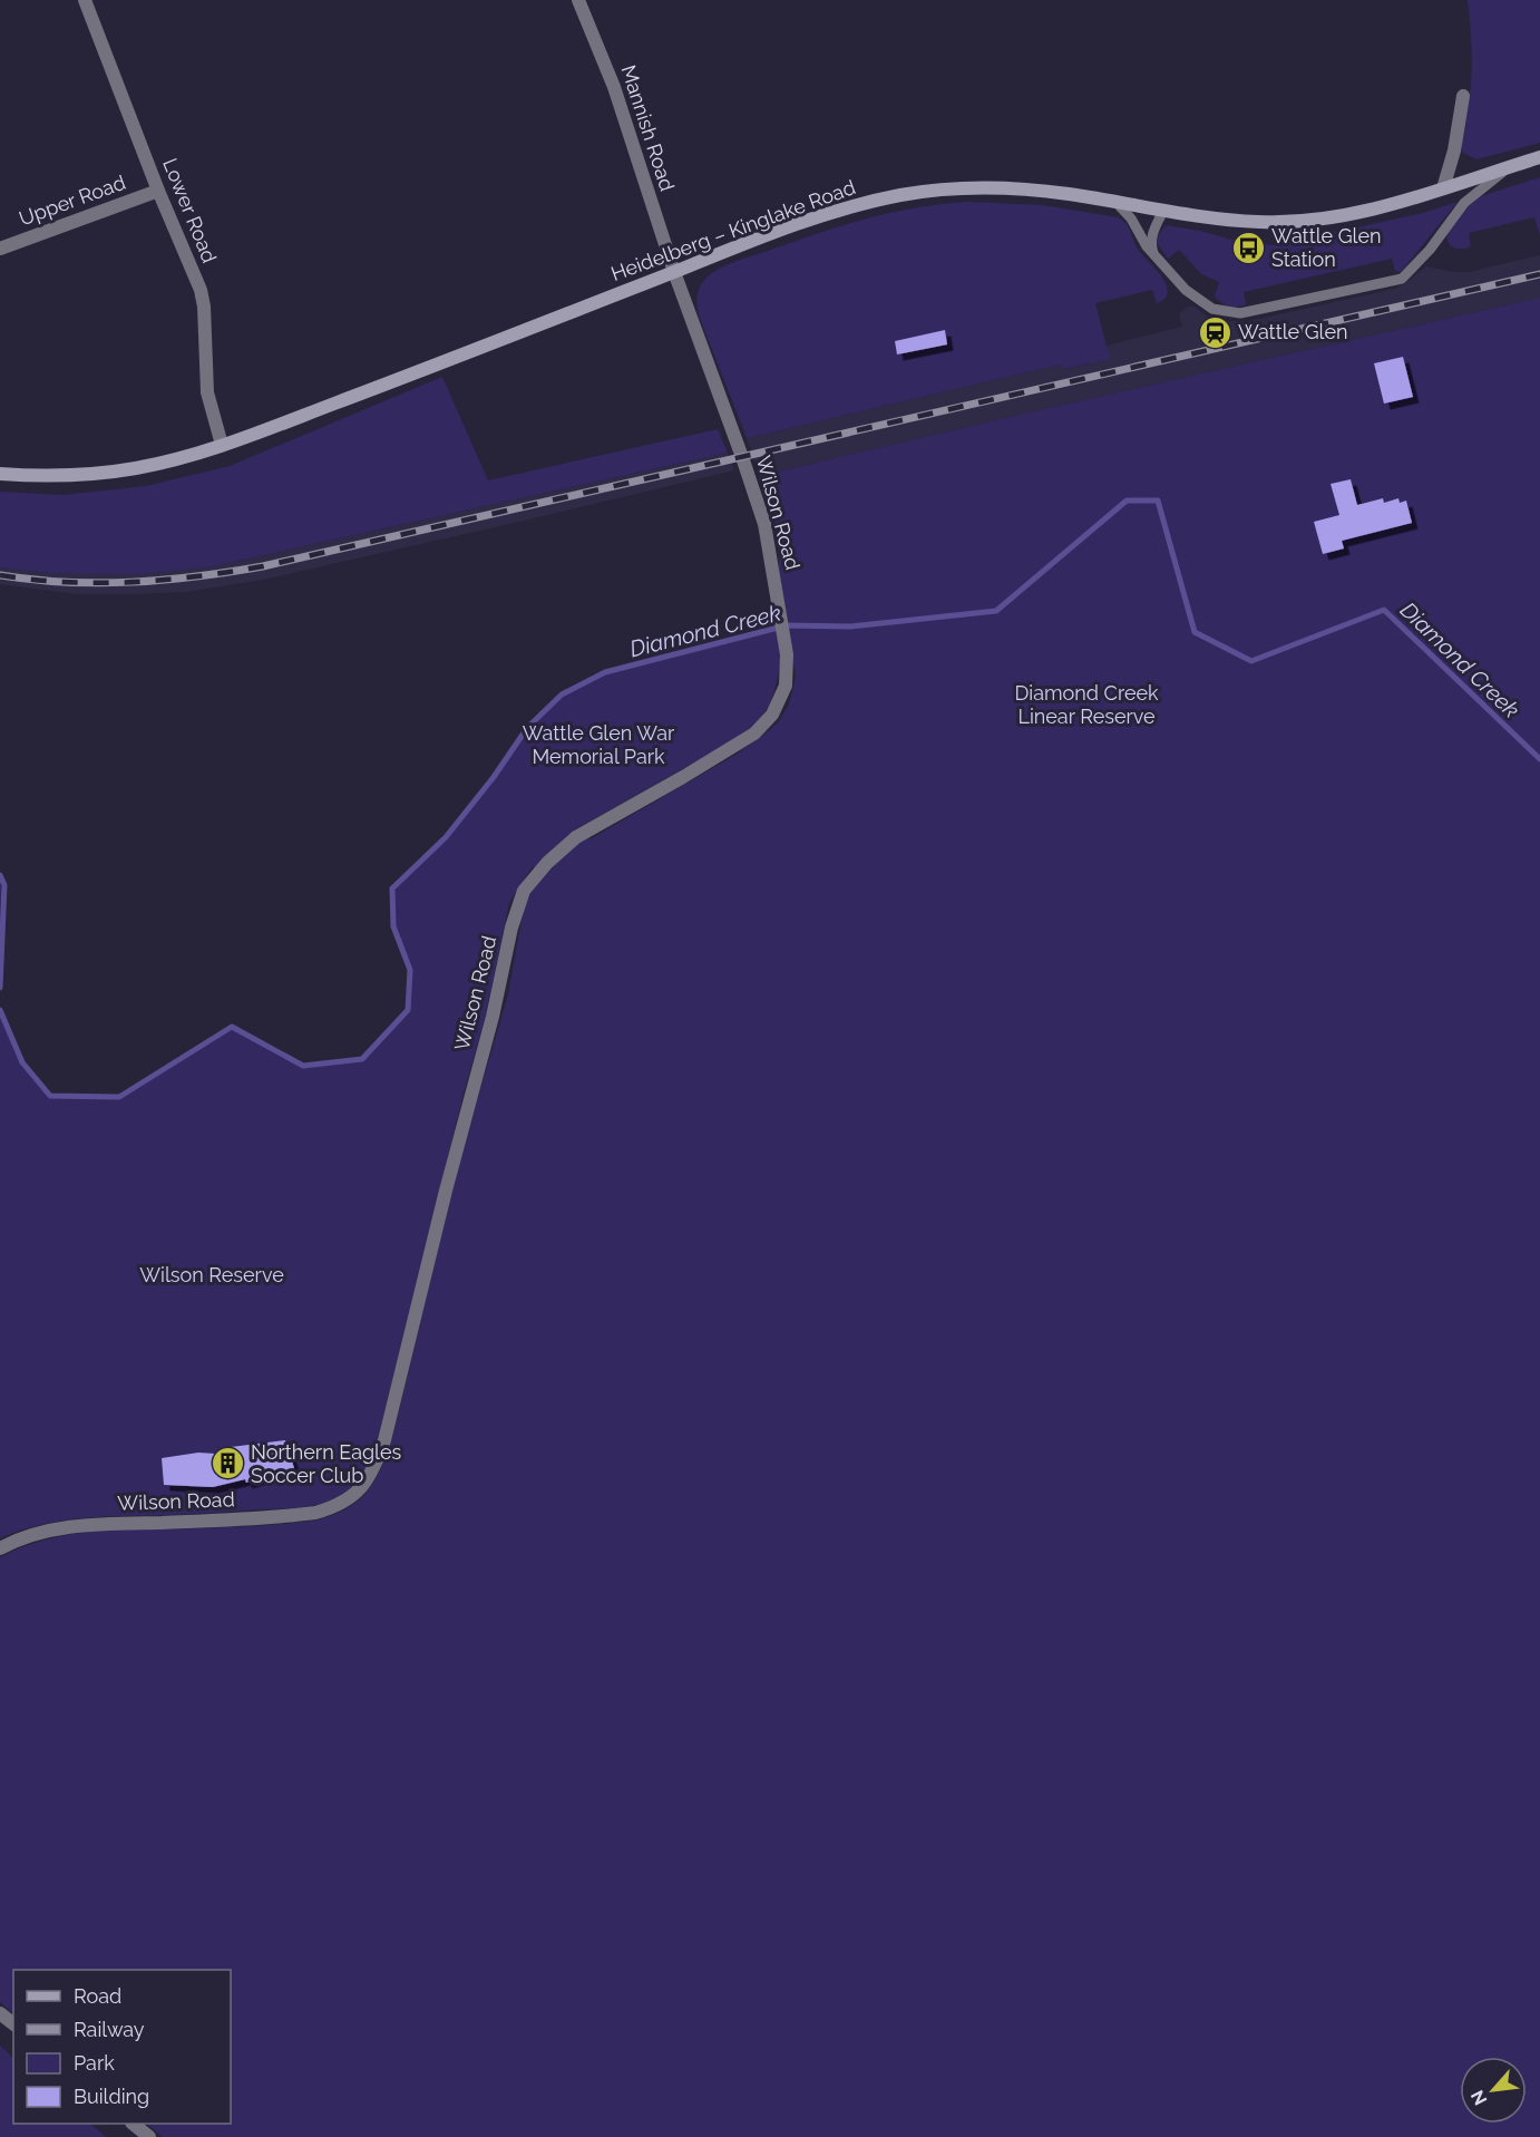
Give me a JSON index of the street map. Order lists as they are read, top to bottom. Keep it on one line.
{"streets":{"main road":["Heidelberg – Kinglake Road"],"street":["Mannish Road","Upper Road","Lower Road","Wilson Road"]},"crossings":[["Mannish Road","Heidelberg – Kinglake Road"],["Mannish Road","Wilson Road"],["Upper Road","Lower Road"],["Lower Road","Heidelberg – Kinglake Road"],["Heidelberg – Kinglake Road","Wilson Road"]],"water":["Diamond Creek"],"parks":["Diamond Creek Linear Reserve","Wattle Glen War Memorial Park","Wilson Reserve"],"places":{"bus stop":["Wattle Glen Station"],"station":["Wattle Glen"],"building":["Northern Eagles Soccer Club"]},"legend":["Road","Railway","Park","Building"],"north":"bottom left"}
